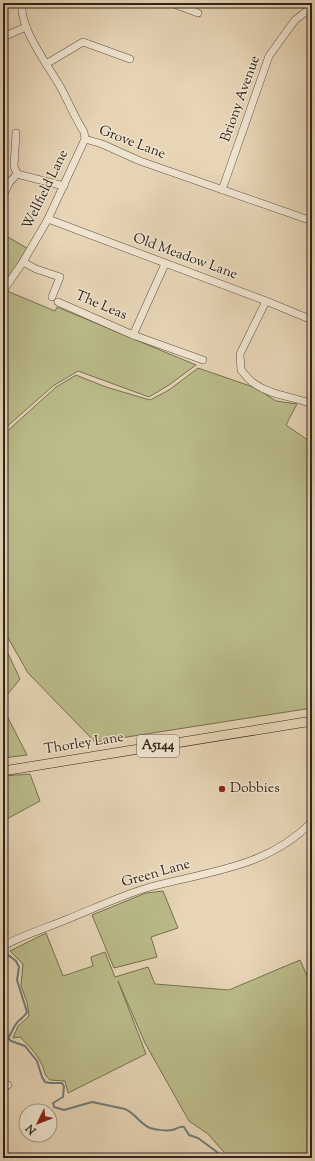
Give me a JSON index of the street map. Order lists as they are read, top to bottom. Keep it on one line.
{"streets":{"main road":["Thorley Lane","A5144"],"street":["Briony Avenue","Grove Lane","Wellfield Lane","Old Meadow Lane","The Leas","Green Lane"]},"crossings":[["Briony Avenue","Grove Lane"],["Grove Lane","Wellfield Lane"],["Wellfield Lane","Old Meadow Lane"],["Old Meadow Lane","The Leas"]],"places":["Dobbies"],"north":"bottom left"}
